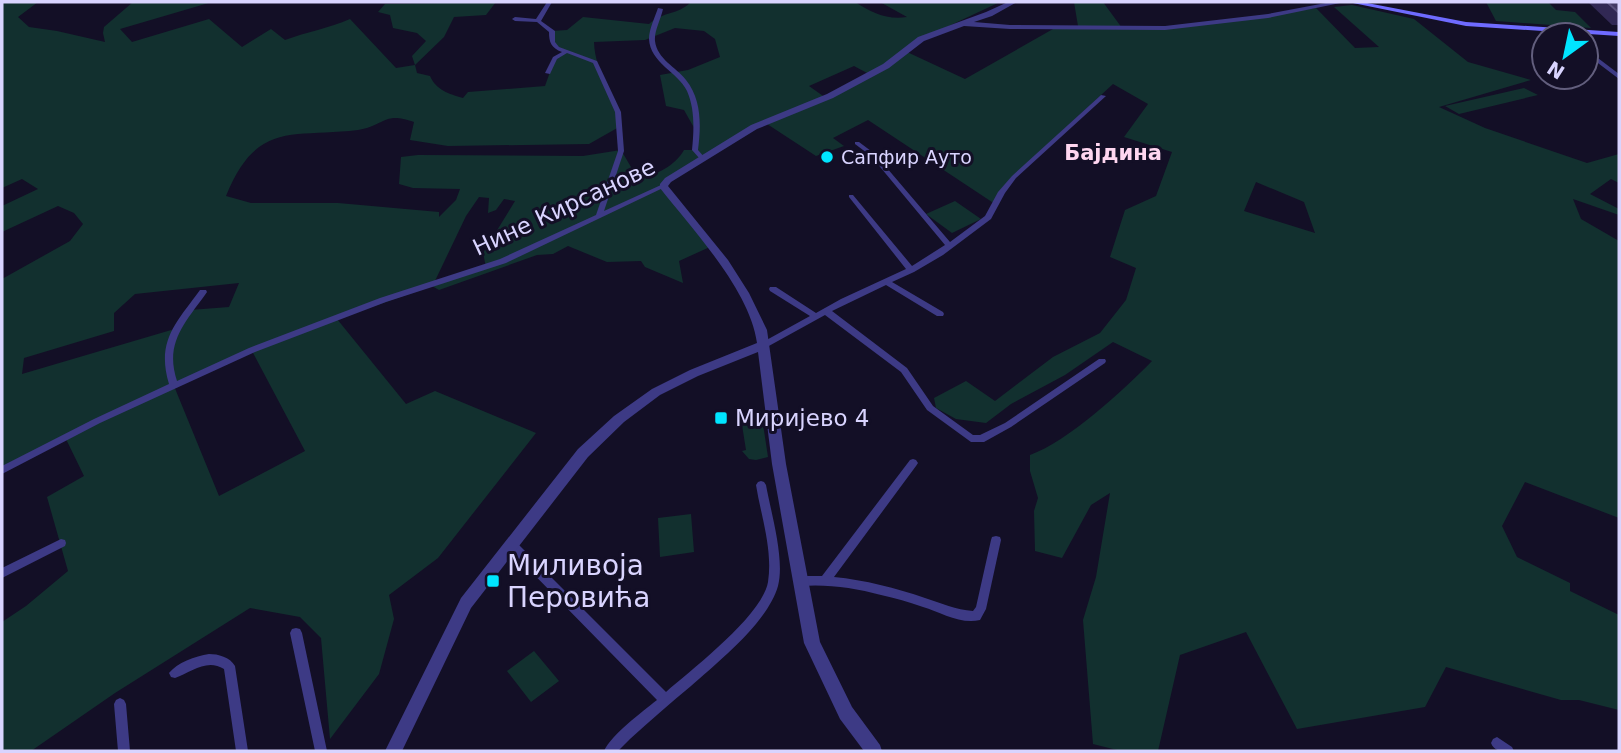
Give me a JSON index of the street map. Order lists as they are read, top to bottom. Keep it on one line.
{"streets":{"street":["Нине Кирсанове"]},"districts":["Бајдина"],"places":{"other":["Сапфир Ауто"],"transit":["Миријево 4","Миливоја Перовића"]},"north":"bottom left"}
